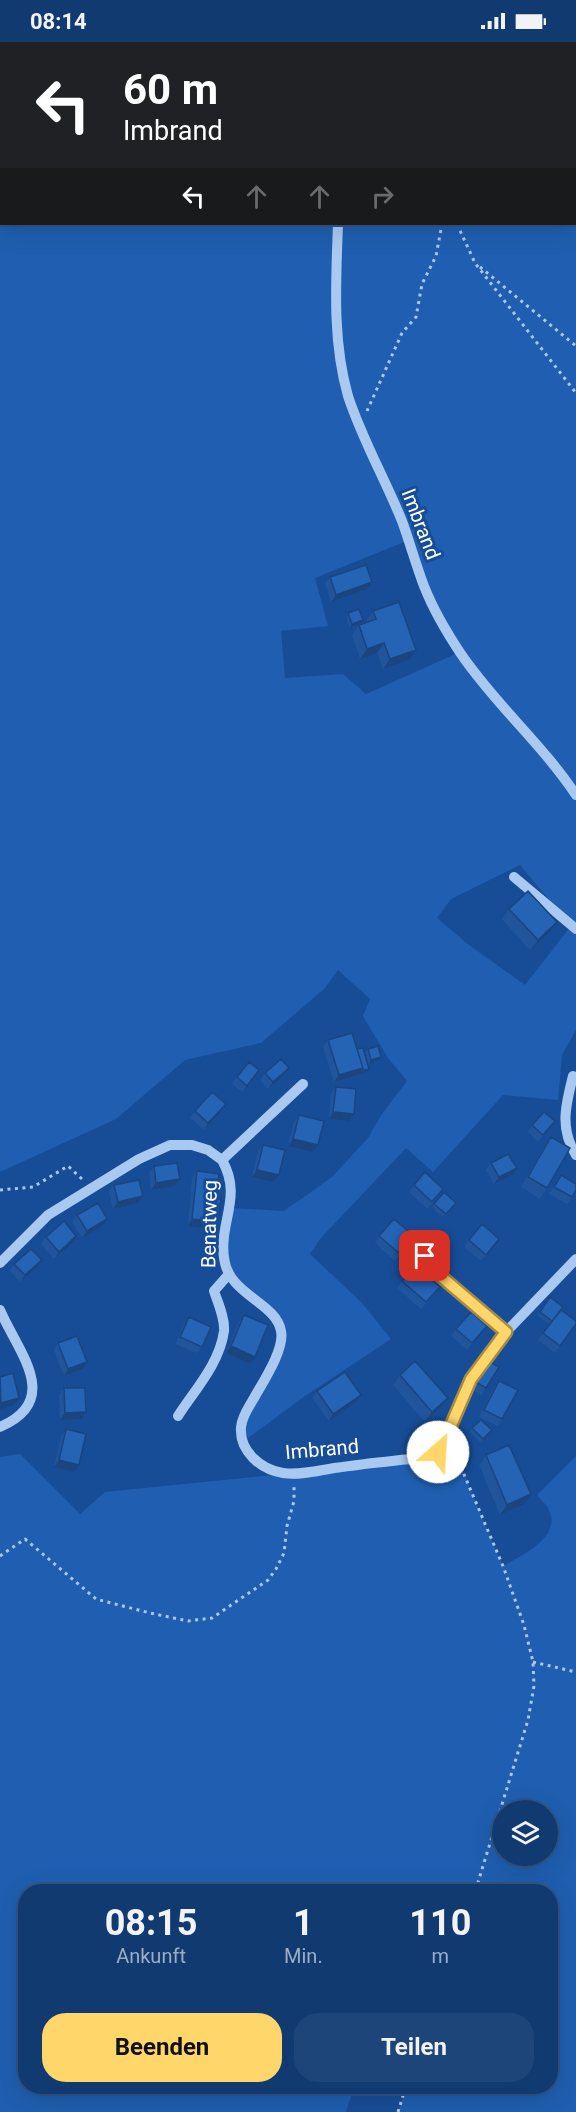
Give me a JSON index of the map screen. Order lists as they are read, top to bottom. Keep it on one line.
{"streets":{"street":["Imbrand","Benatweg"]},"crossings":[["Imbrand","Benatweg"]],"page":{"status":"08:14","turn":["60 m","Imbrand"],"eta":["08:15","Ankunft","1","Min.","110","m"],"buttons":["Beenden","Teilen"]}}
